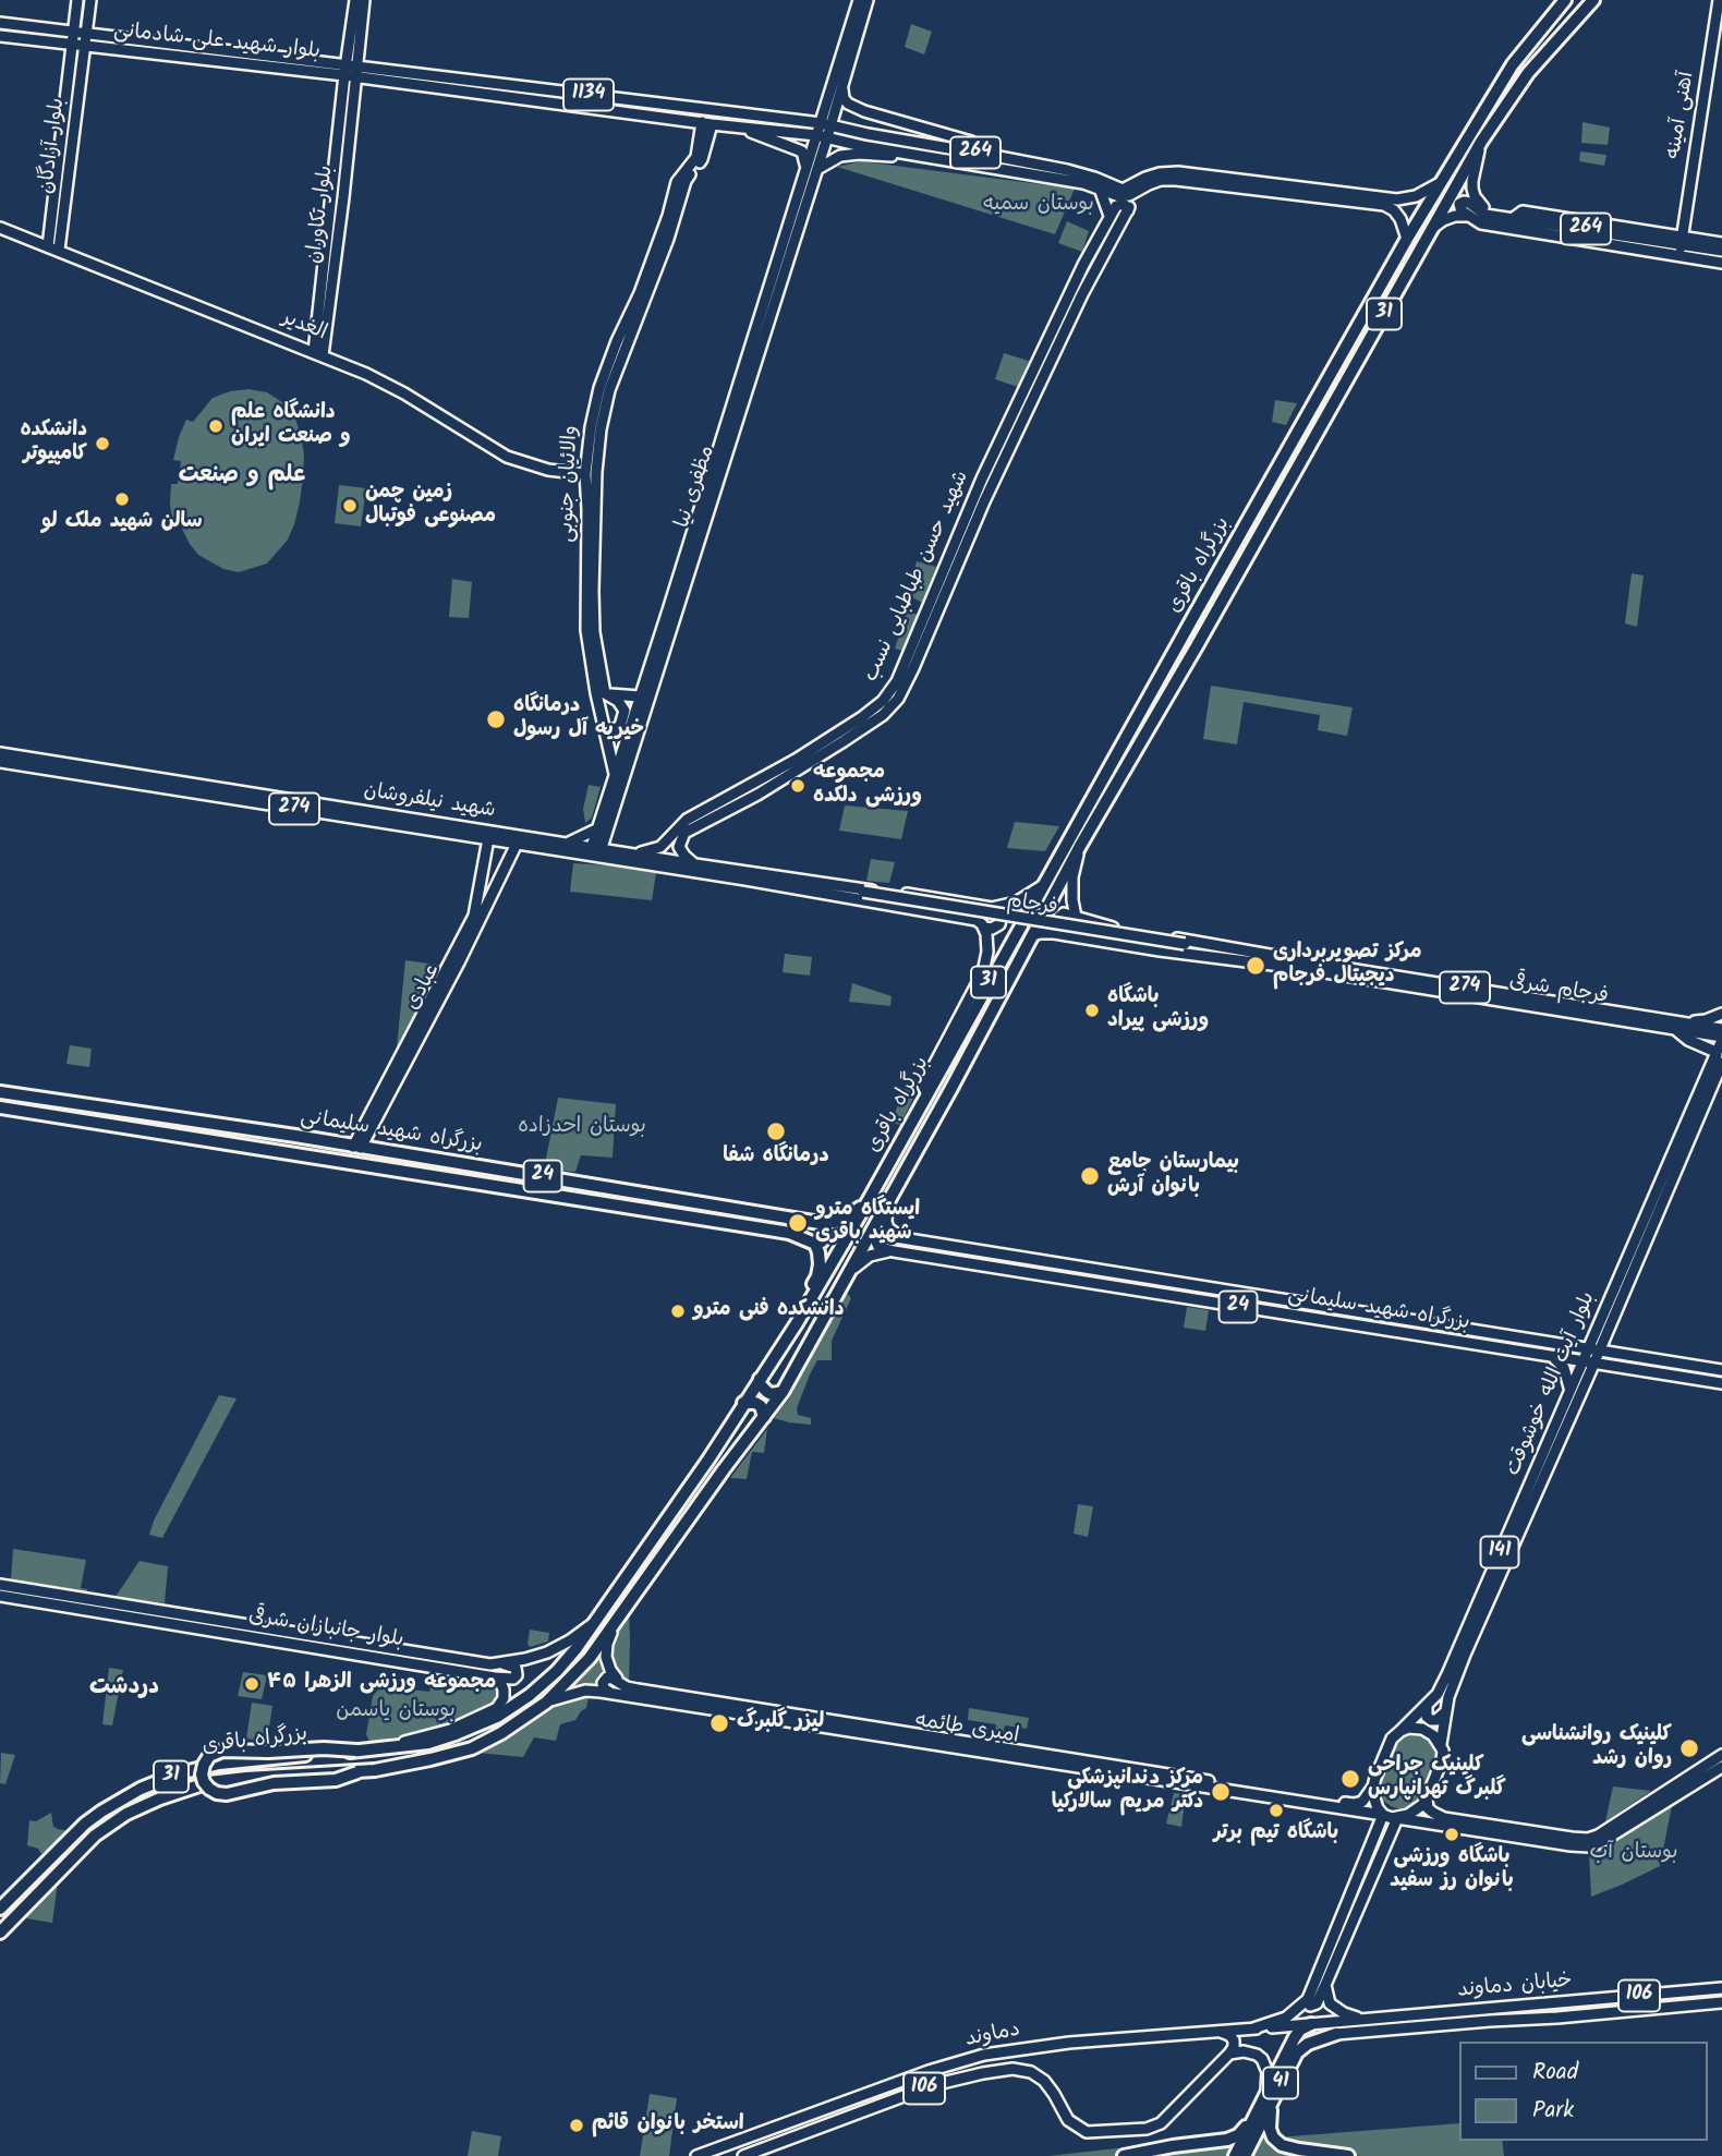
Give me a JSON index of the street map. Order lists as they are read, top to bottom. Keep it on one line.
{"streets":{"highway":["31","بزرگراه باقری","بزرگراه شهید سلیمانی","24","41"],"main road":["بلوار شهید علی شادمانی","1134","آهنی آمینه","بلوار آزادگان","264","بلوار تکاوران","الغدیر","والائیان جنوبی","مظفری نیا","شهید حسن طباطبایی نسب","شهید نیلفروشان","274","فرجام","عبادی","فرجام شرقی","بلوار آیت الله خوشوقت","141","بلوار جانبازان شرقی","امیری طائمه","خیابان دماوند","106","دماوند"]},"crossings":[["بلوار شهید علی شادمانی","1134"],["بلوار شهید علی شادمانی","بلوار آزادگان"],["بلوار شهید علی شادمانی","264"],["بلوار شهید علی شادمانی","بلوار تکاوران"],["بلوار شهید علی شادمانی","والائیان جنوبی"],["بلوار شهید علی شادمانی","مظفری نیا"],["1134","بلوار آزادگان"],["آهنی آمینه","264"],["بلوار آزادگان","الغدیر"],["264","مظفری نیا"],["264","بزرگراه باقری"],["264","شهید حسن طباطبایی نسب"],["بلوار تکاوران","الغدیر"],["31","بزرگراه باقری"],["31","24"],["الغدیر","والائیان جنوبی"],["والائیان جنوبی","مظفری نیا"],["مظفری نیا","شهید نیلفروشان"],["بزرگراه باقری","24"],["بزرگراه باقری","بلوار جانبازان شرقی"],["بزرگراه باقری","امیری طائمه"],["شهید حسن طباطبایی نسب","شهید نیلفروشان"],["شهید نیلفروشان","فرجام"],["شهید نیلفروشان","عبادی"],["فرجام","فرجام شرقی"],["عبادی","بزرگراه شهید سلیمانی"],["فرجام شرقی","بلوار آیت الله خوشوقت"],["بزرگراه شهید سلیمانی","24"],["بزرگراه شهید سلیمانی","بلوار آیت الله خوشوقت"],["بلوار آیت الله خوشوقت","امیری طائمه"],["خیابان دماوند","دماوند"],["خیابان دماوند","41"],["دماوند","41"]],"districts":["علم و صنعت","دردشت"],"parks":["بوستان سمیه","بوستان احدزاده","بوستان یاسمن","بوستان آب"],"places":["دانشگاه علم و صنعت ایران","دانشکده کامپیوتر","سالن شهید ملک لو","زمین چمن مصنوعی فوتبال","درمانگاه خیریه آل رسول","مجموعه ورزشی دلکده","مرکز تصویربرداری دیجیتال فرجام","باشگاه ورزشی پیراد","درمانگاه شفا","بیمارستان جامع بانوان آرش","ایستگاه مترو شهید باقری","دانشکده فنی مترو","مجموعه ورزشی الزهرا ۴۵","لیزر گلبرگ","کلینیک روانشناسی روان رشد","کلینیک جراحی گلبرگ تهرانپارس","مرکز دندانپزشکی دکتر مریم سالارکیا","باشگاه تیم برتر","باشگاه ورزشی بانوان رز سفید","استخر بانوان قائم"],"legend":["Road","Park"]}
